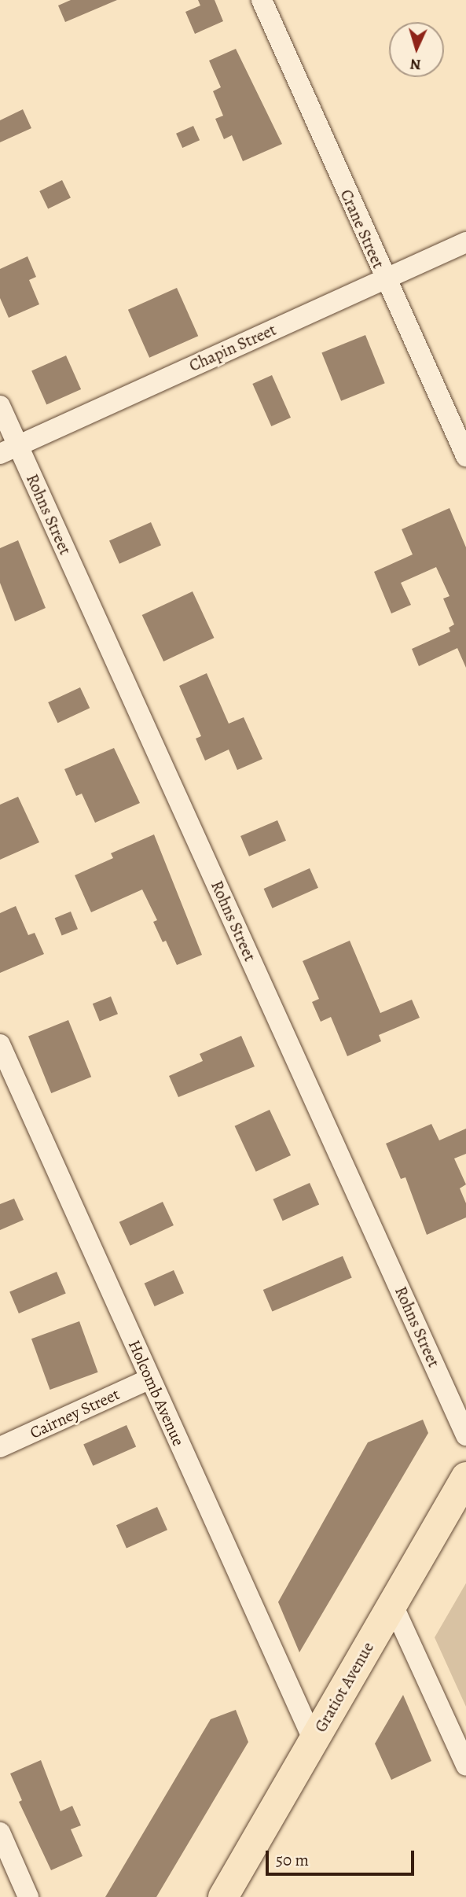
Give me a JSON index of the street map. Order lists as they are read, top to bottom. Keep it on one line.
{"streets":{"main road":["Gratiot Avenue"],"street":["Crane Street","Chapin Street","Rohns Street","Holcomb Avenue","Cairney Street"]},"crossings":[["Crane Street","Chapin Street"],["Chapin Street","Rohns Street"],["Holcomb Avenue","Cairney Street"],["Holcomb Avenue","Gratiot Avenue"]],"scale_bar":"50 m","north":"bottom"}
